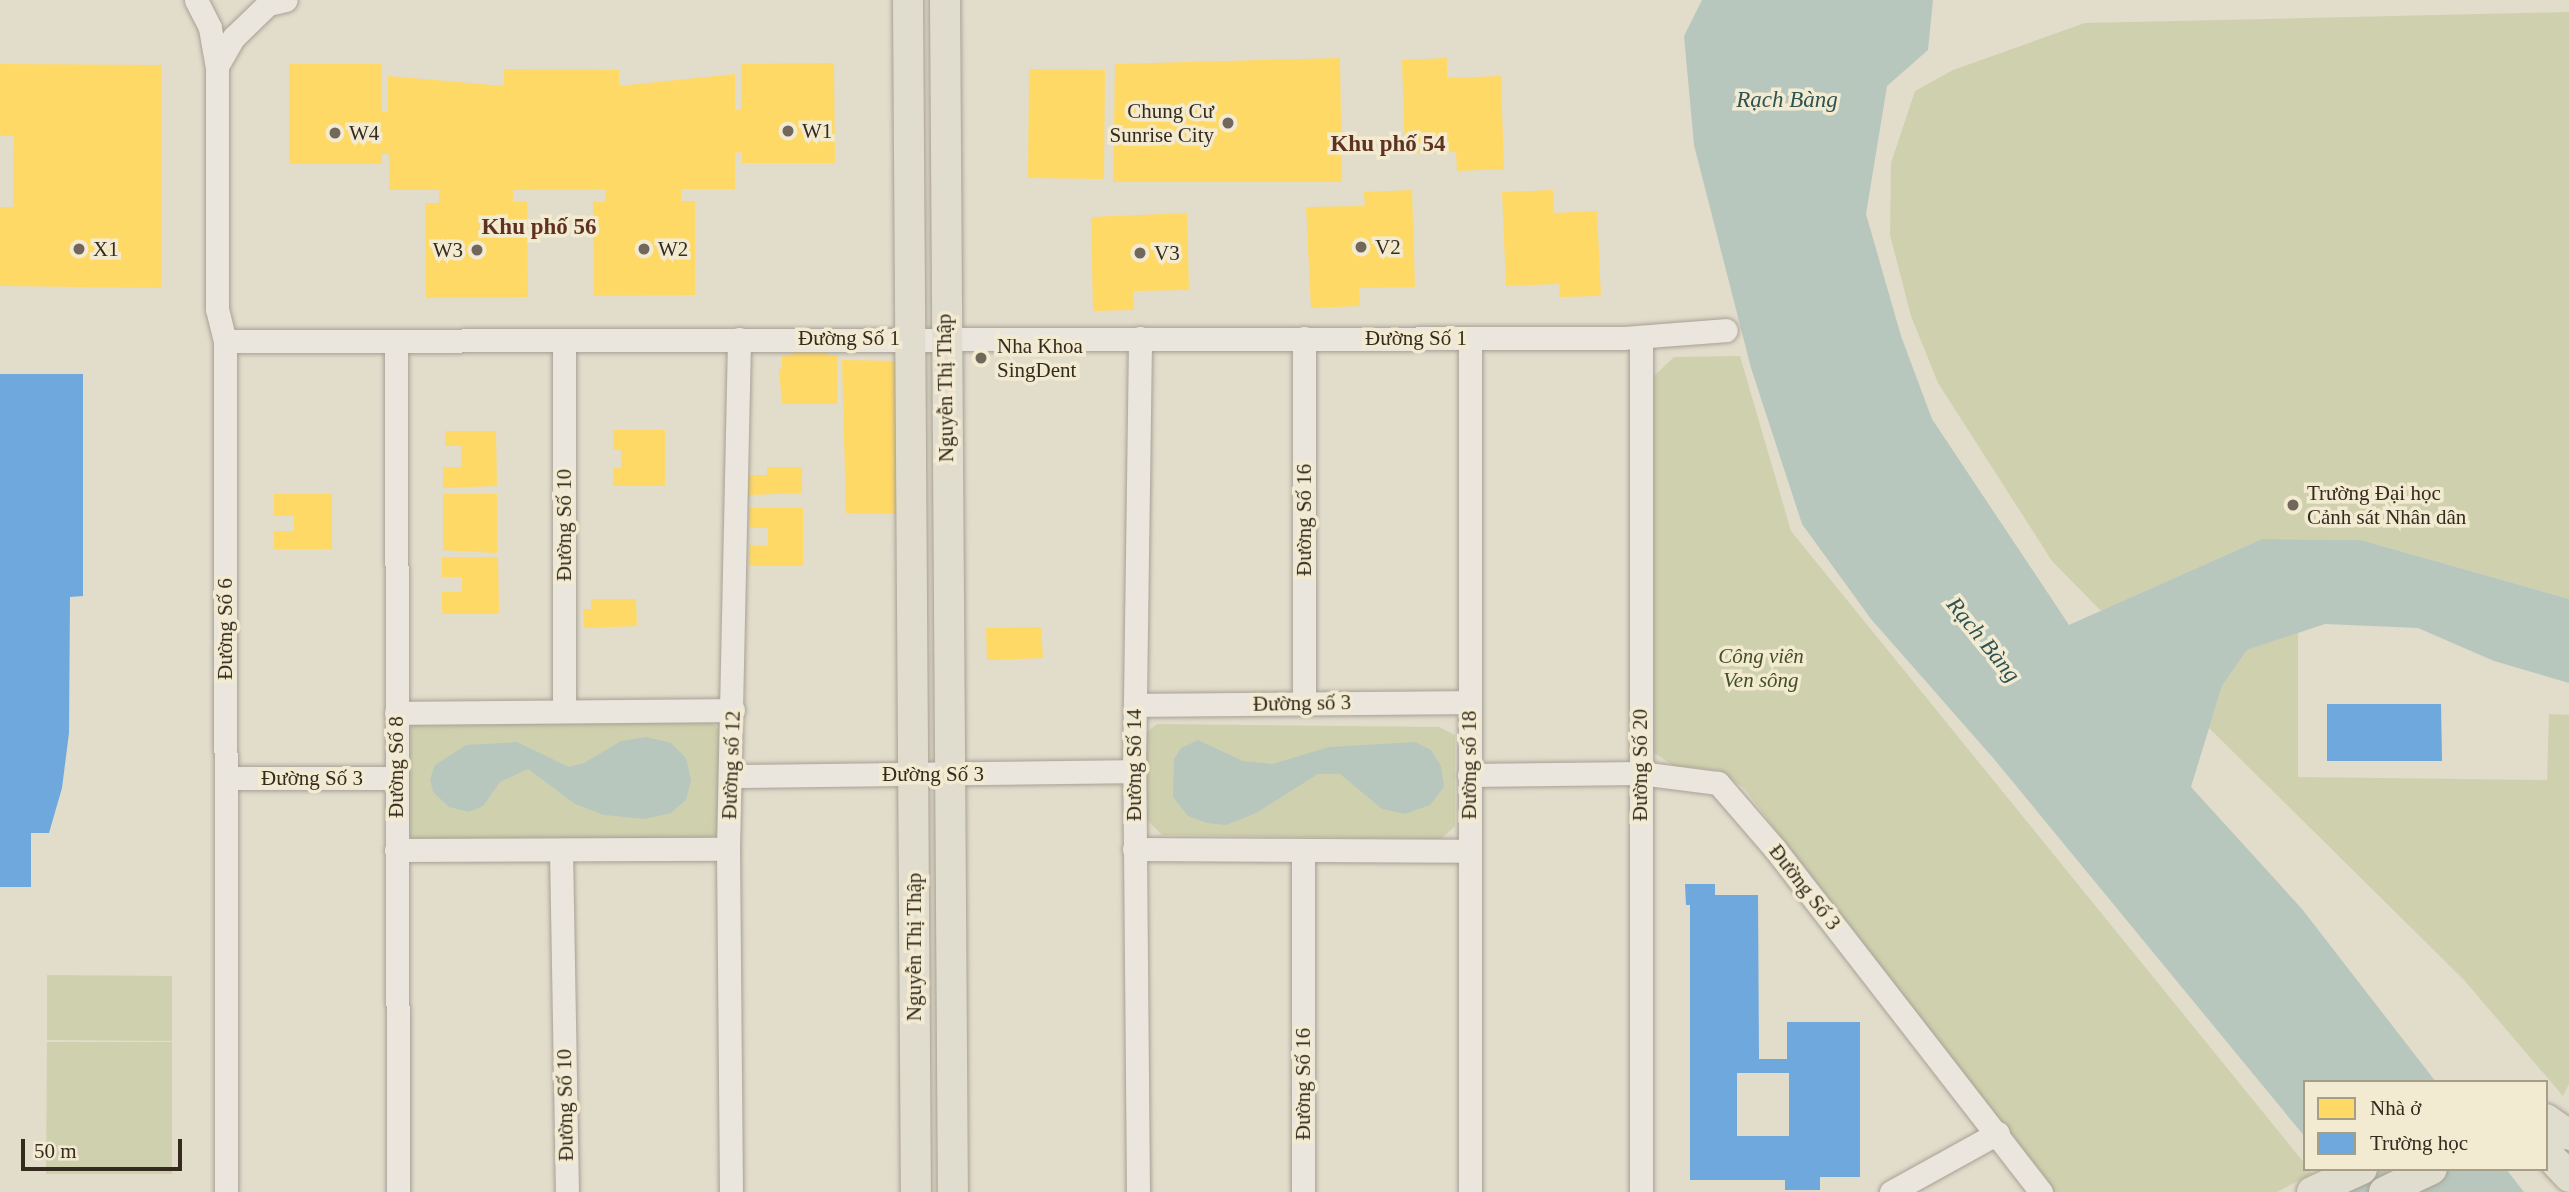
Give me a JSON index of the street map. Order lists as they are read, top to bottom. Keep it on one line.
{"streets":{"main road":["Nguyễn Thị Thập"],"street":["Đường Số 1","Đường Số 16","Đường Số 10","Đường Số 6","Đường số 3","Đường số 12","Đường Số 14","Đường số 18","Đường Số 20","Đường Số 8","Đường Số 3"]},"crossings":[["Đường Số 1","Nguyễn Thị Thập"],["Đường Số 1","Đường Số 16"],["Đường Số 1","Đường Số 10"],["Đường Số 1","Đường Số 6"],["Đường Số 1","Đường số 12"],["Đường Số 1","Đường Số 14"],["Đường Số 1","Đường số 18"],["Đường Số 1","Đường Số 20"],["Đường Số 1","Đường Số 8"],["Nguyễn Thị Thập","Đường Số 3"],["Đường Số 16","Đường số 3"],["Đường Số 6","Đường Số 3"],["Đường số 3","Đường Số 14"],["Đường số 3","Đường số 18"],["Đường số 12","Đường Số 3"],["Đường Số 14","Đường Số 3"],["Đường số 18","Đường Số 3"],["Đường Số 20","Đường Số 3"],["Đường Số 8","Đường Số 3"]],"districts":["Khu phố 54","Khu phố 56"],"water":["Rạch Bàng"],"parks":["Công viên Ven sông"],"places":["Chung Cư Sunrise City","W1","W4","V2","X1","W2","W3","V3","Nha Khoa SingDent","Trường Đại học Cảnh sát Nhân dân"],"legend":["Nhà ở","Trường học"],"scale_bar":"50 m"}
